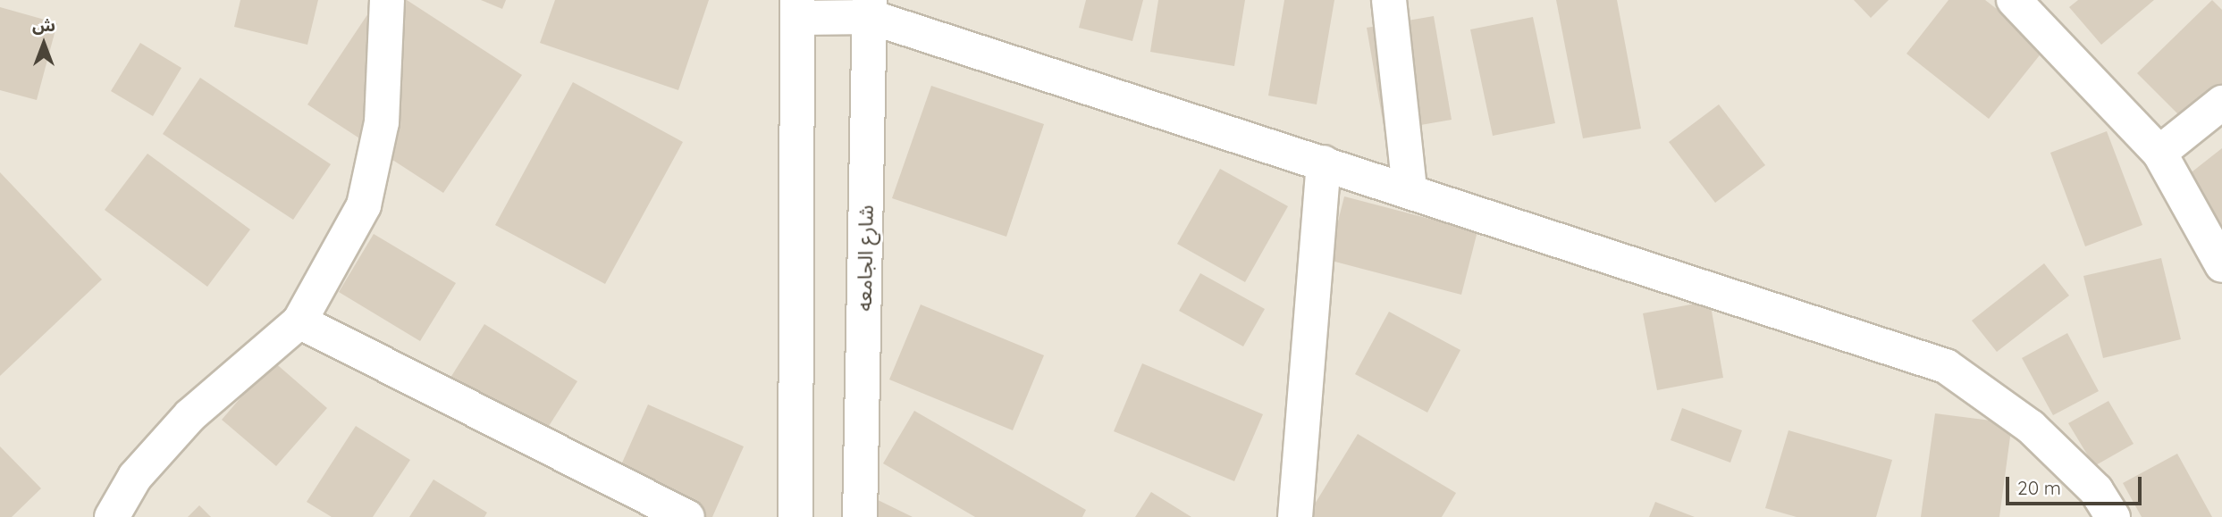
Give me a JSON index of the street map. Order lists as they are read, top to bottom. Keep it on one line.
{"streets":{"street":["شارع الجامعه"]},"scale_bar":"20 m","north":"top"}
